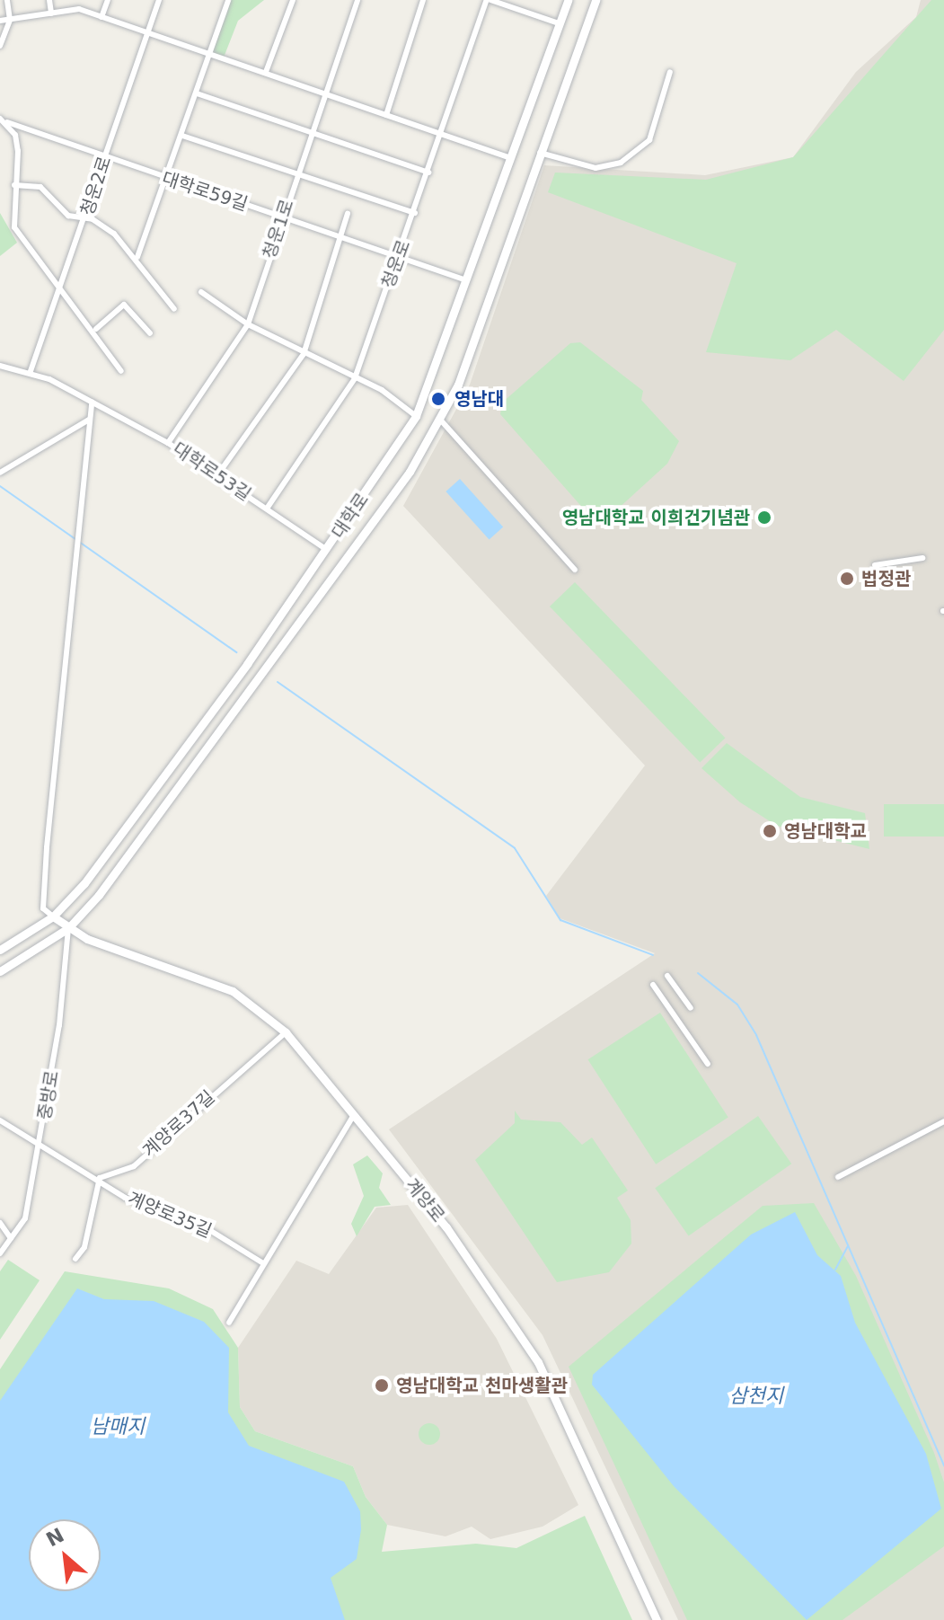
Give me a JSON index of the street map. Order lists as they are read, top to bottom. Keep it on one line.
{"streets":{"main road":["대학로","계양로"],"street":["청운2로","대학로59길","청운1로","청운로","대학로53길","중방로","계양로37길","계양로35길"]},"crossings":[["청운2로","대학로59길"],["청운2로","대학로53길"],["대학로59길","청운1로"],["대학로59길","청운로"],["대학로59길","대학로"],["청운1로","대학로53길"],["청운로","대학로53길"],["대학로53길","대학로"],["대학로","계양로"],["중방로","계양로"],["중방로","계양로35길"],["계양로37길","계양로"],["계양로37길","계양로35길"]],"water":["삼천지","남매지"],"places":["영남대","영남대학교 이희건기념관","법정관","영남대학교","영남대학교 천마생활관"],"north":"top left"}
